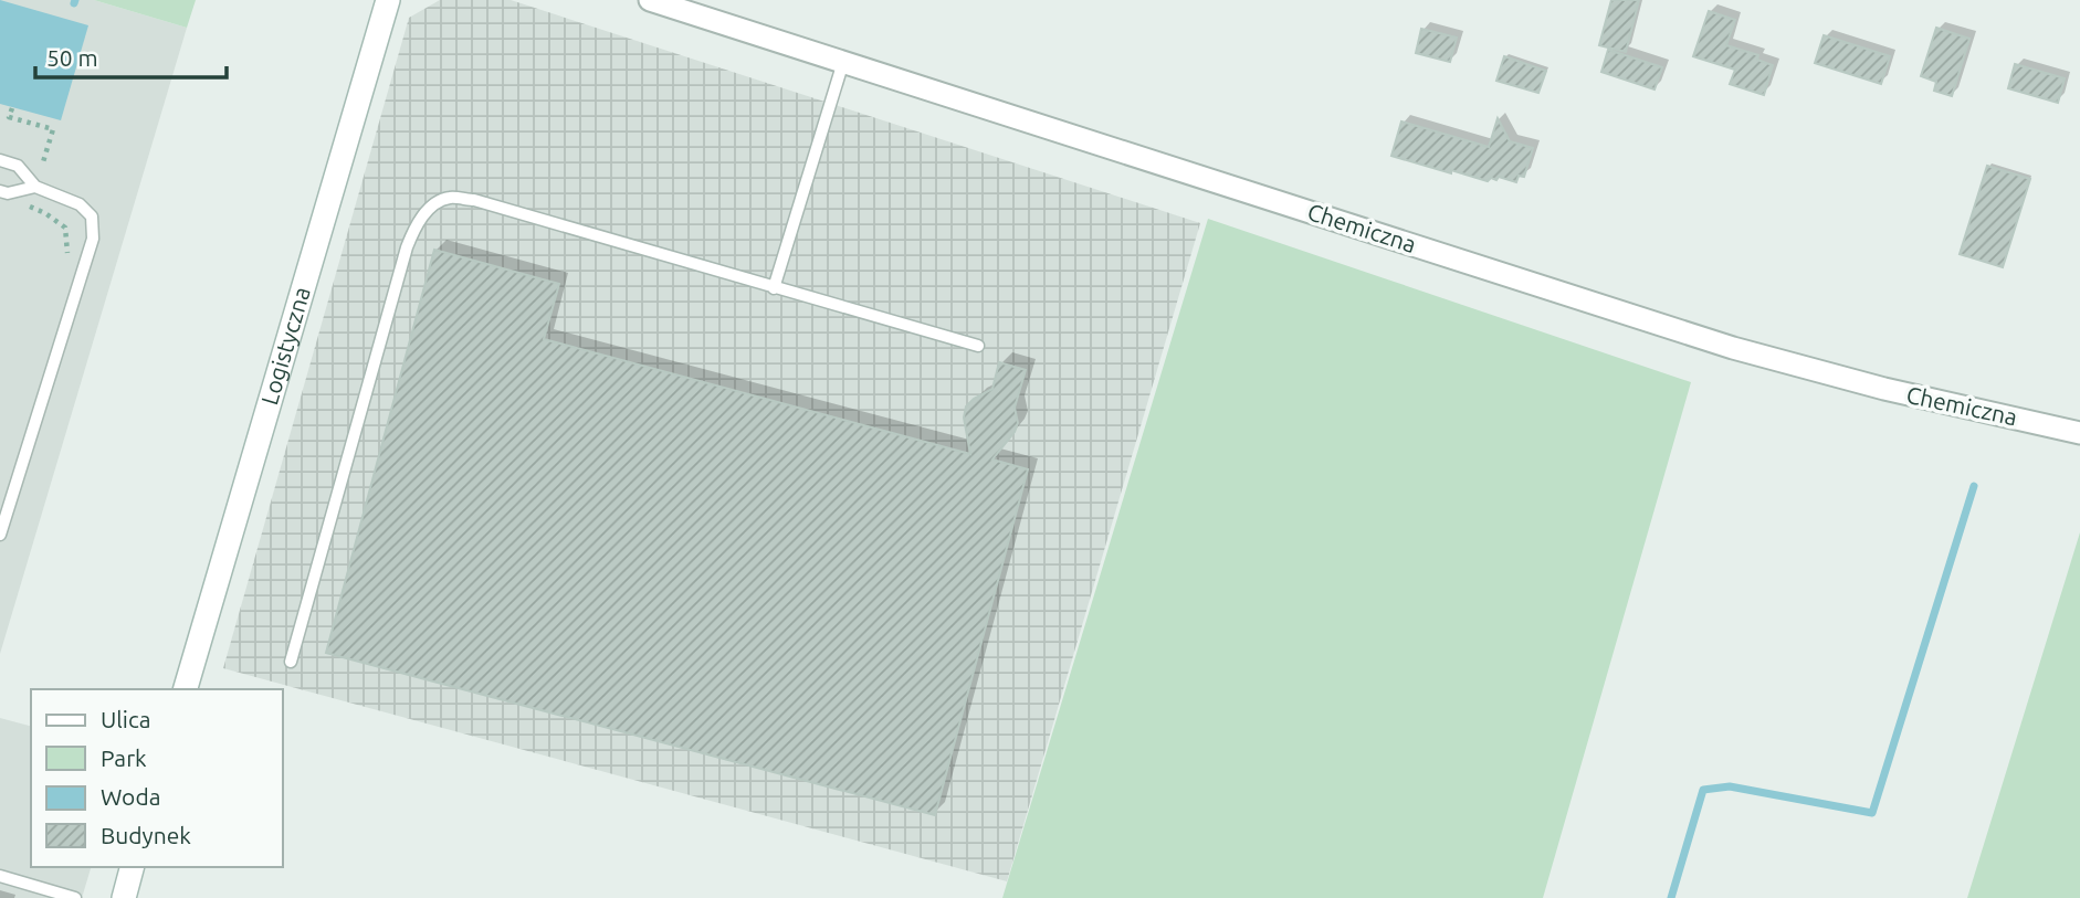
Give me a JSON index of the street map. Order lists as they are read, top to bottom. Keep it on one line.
{"streets":{"street":["Chemiczna","Logistyczna"]},"legend":["Ulica","Park","Woda","Budynek"],"scale_bar":"50 m"}
